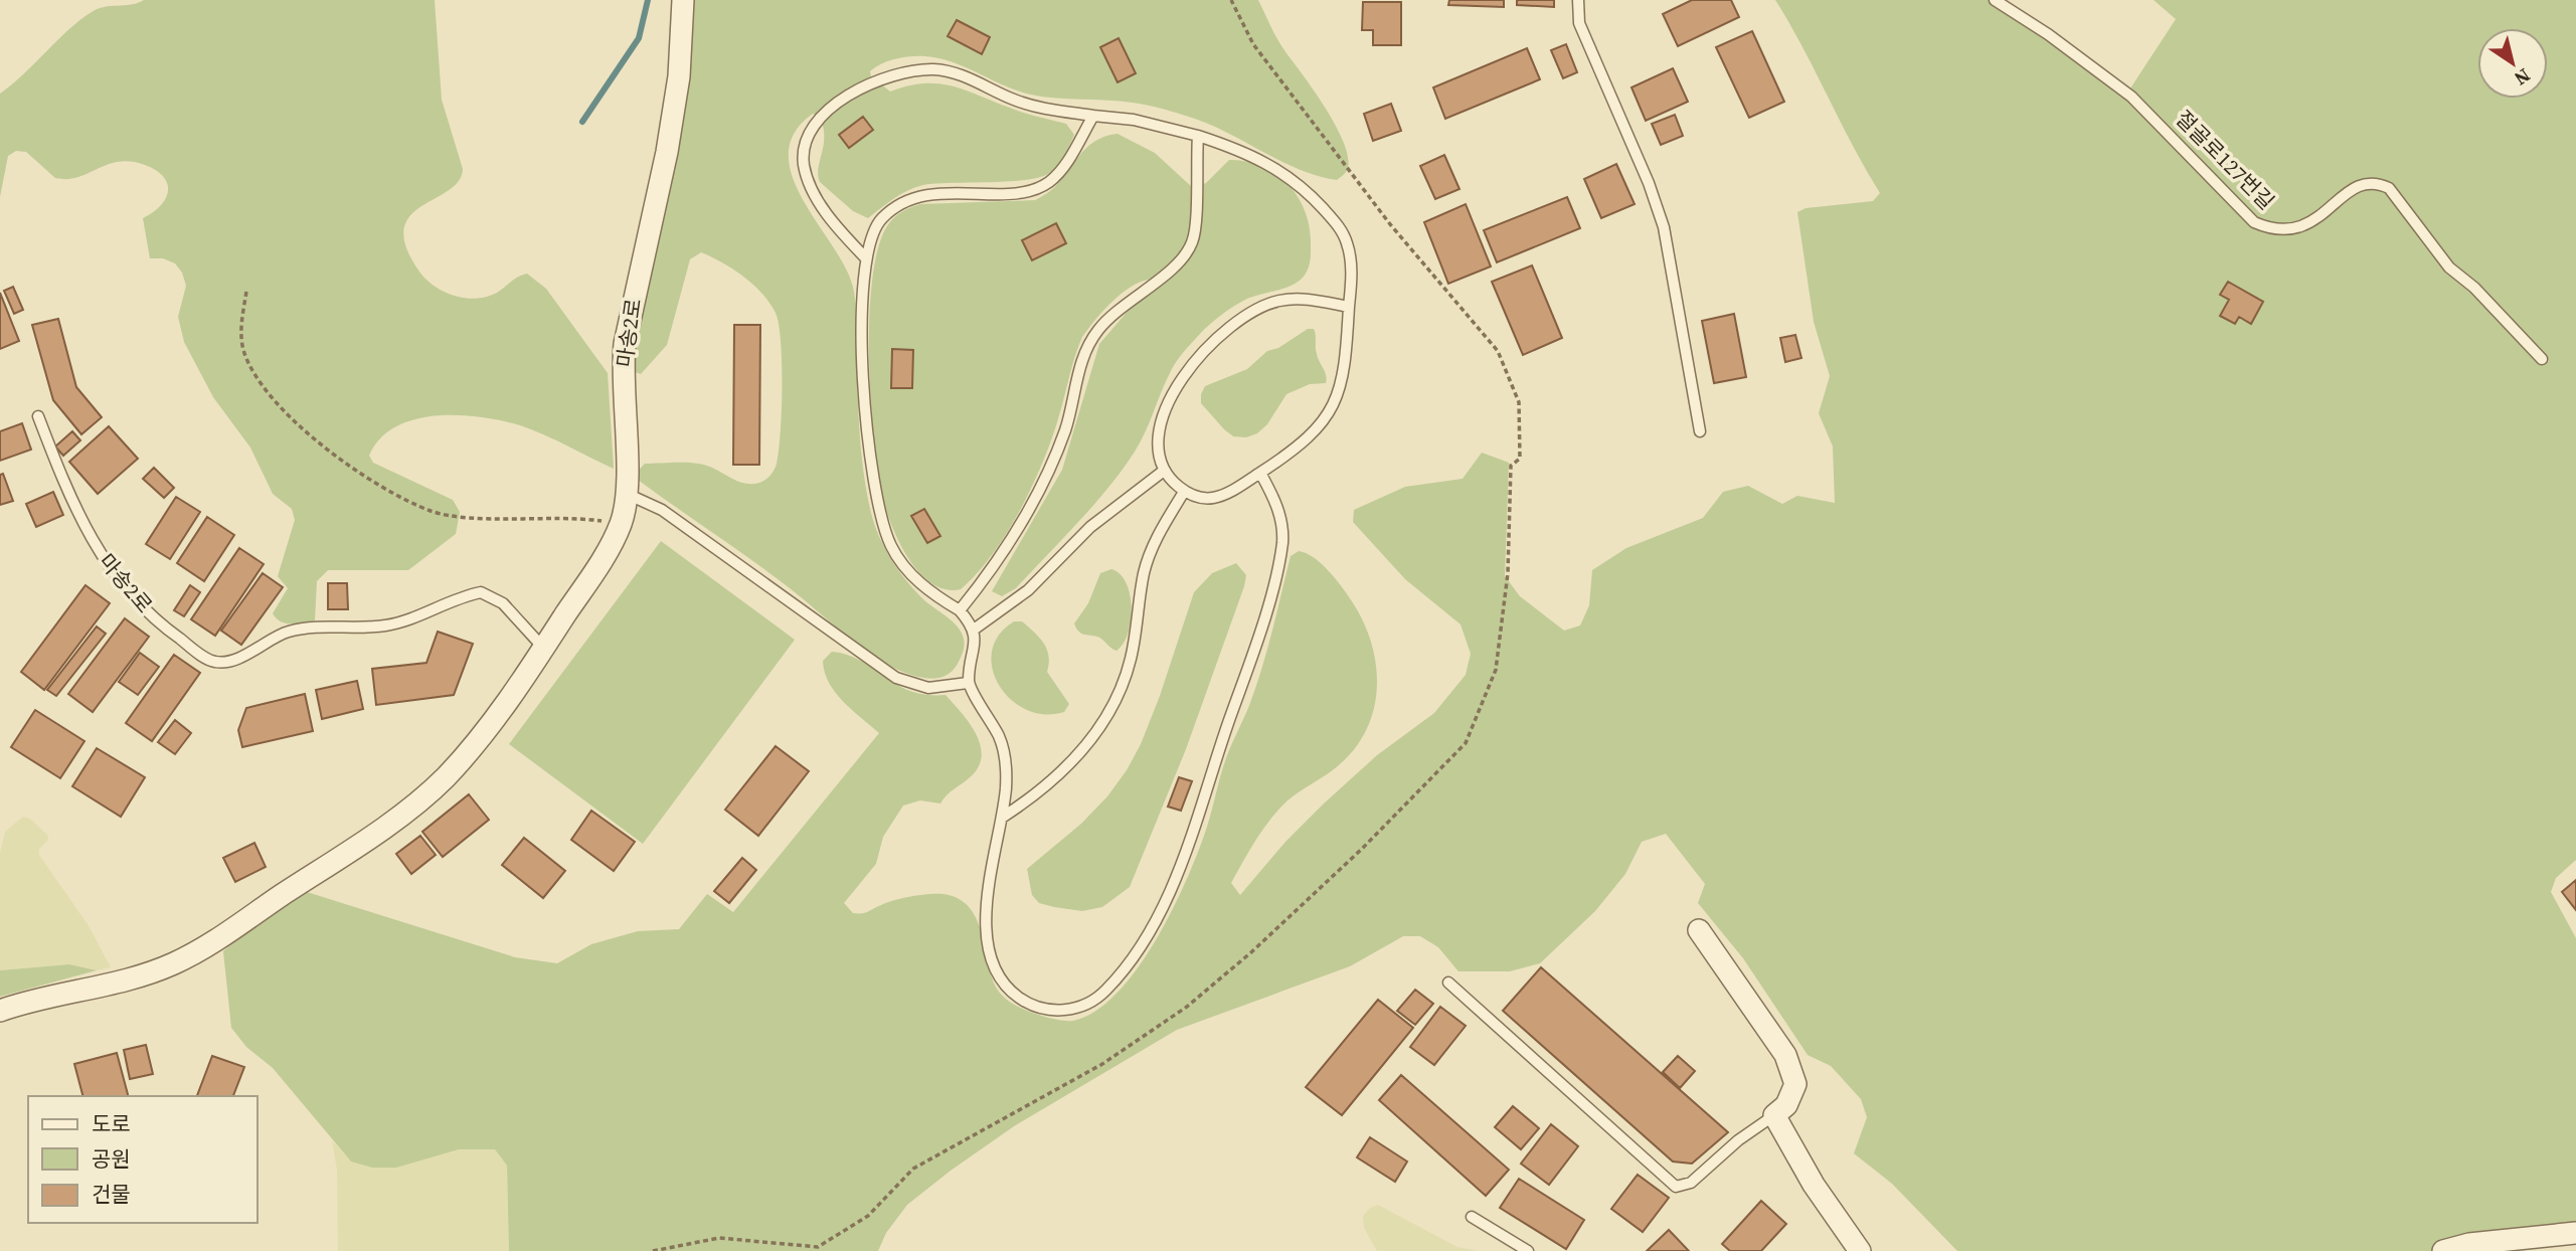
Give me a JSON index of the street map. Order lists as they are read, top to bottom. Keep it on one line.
{"streets":{"street":["마송2로"],"lane":["절골로127번길"]},"legend":["도로","공원","건물"],"north":"bottom right"}
